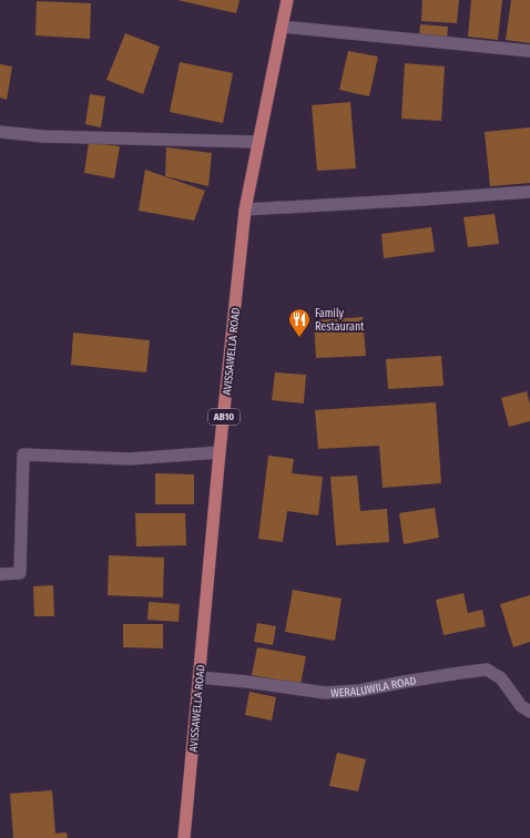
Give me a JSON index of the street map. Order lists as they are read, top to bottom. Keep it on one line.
{"streets":{"main road":["AVISSAWELLA ROAD","AB10"],"street":["WERALUWILA ROAD"]},"crossings":[["AVISSAWELLA ROAD","WERALUWILA ROAD"]],"places":{"restaurant":["Family Restaurant"]}}
